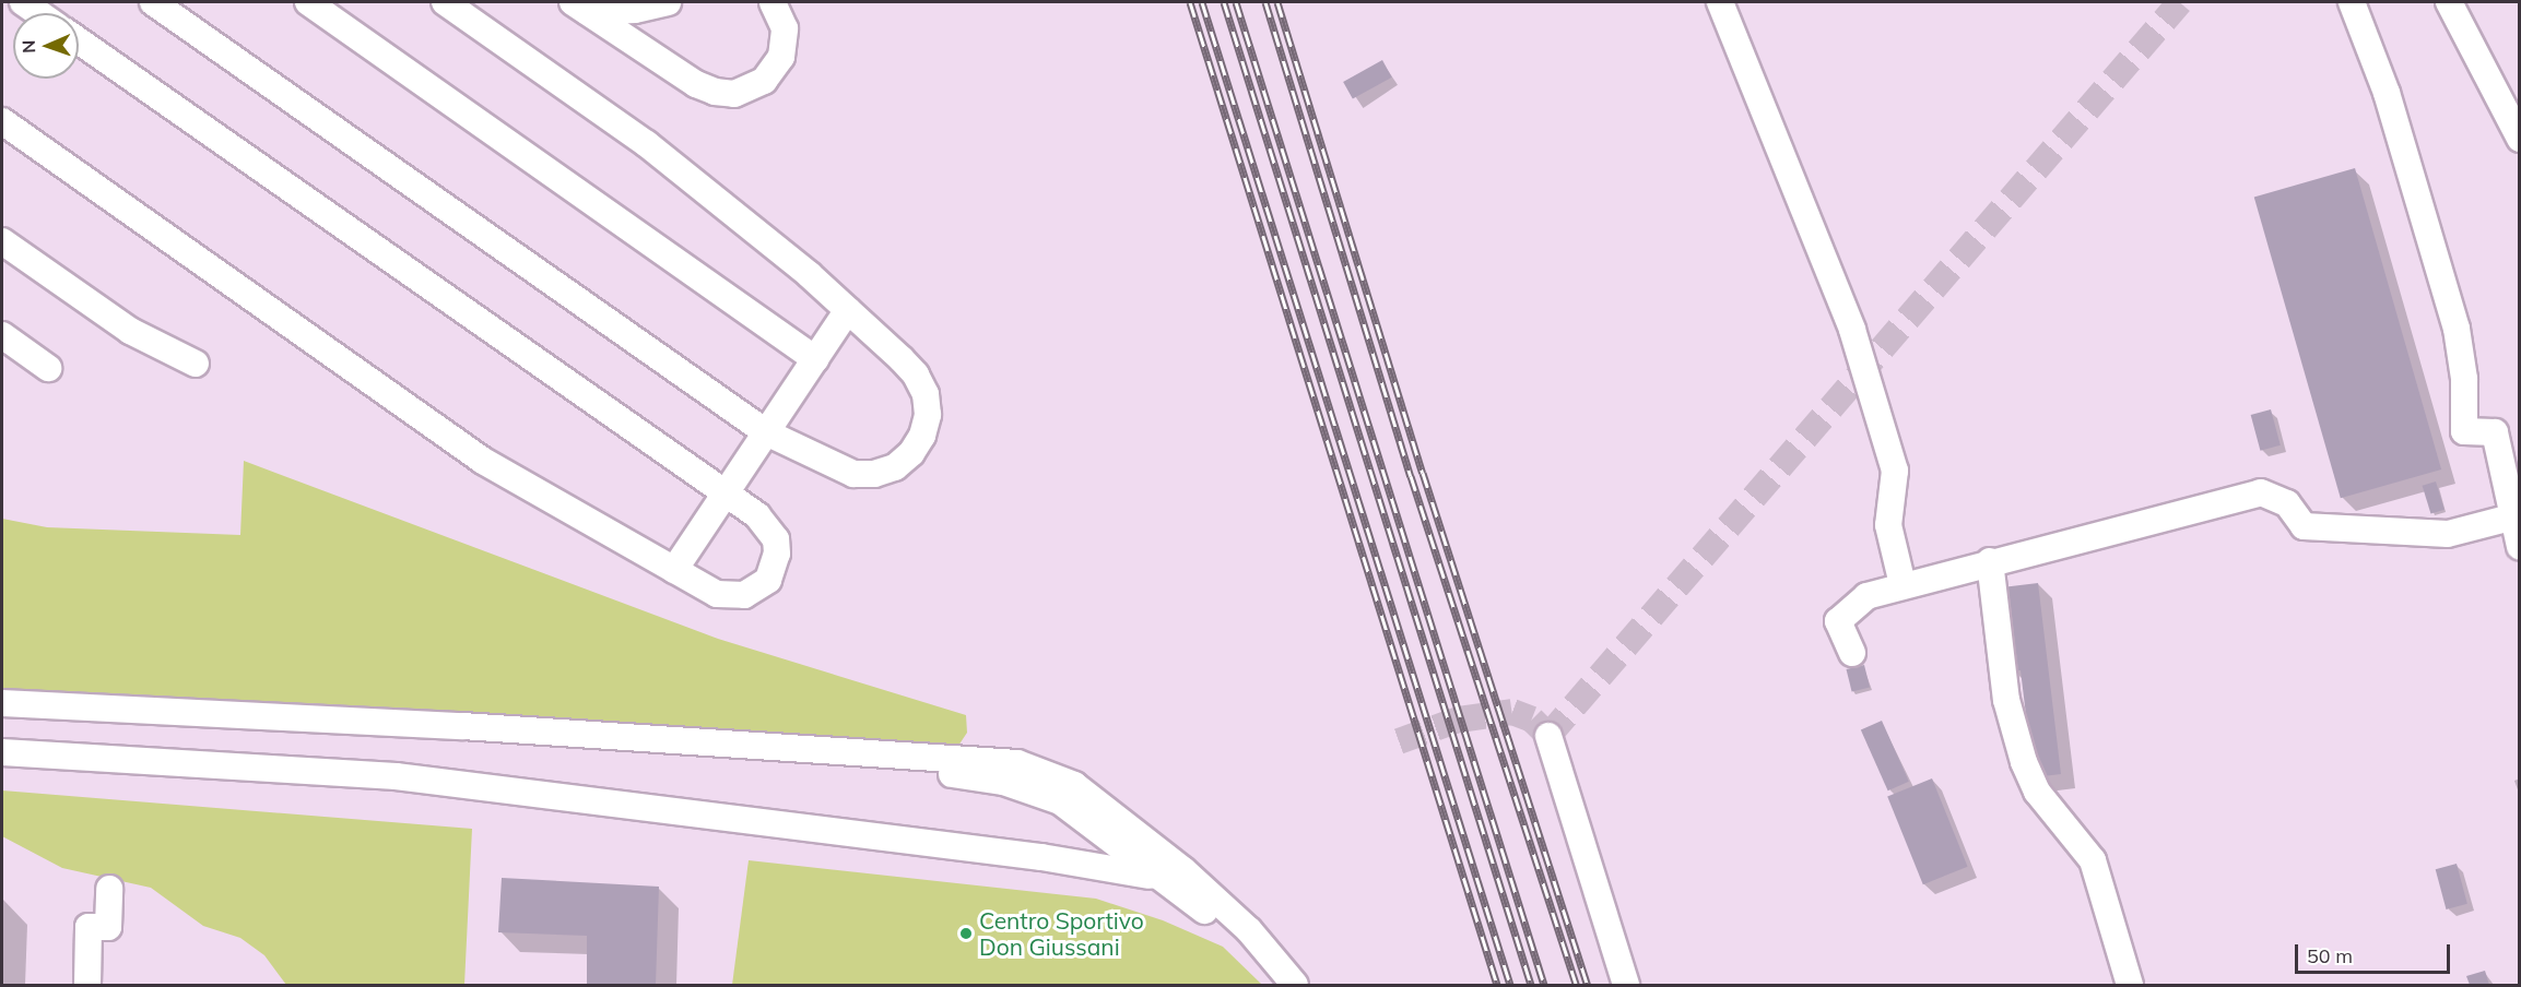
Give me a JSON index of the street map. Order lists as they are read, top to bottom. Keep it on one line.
{"places":["Centro Sportivo Don Giussani"],"scale_bar":"50 m","north":"left"}
